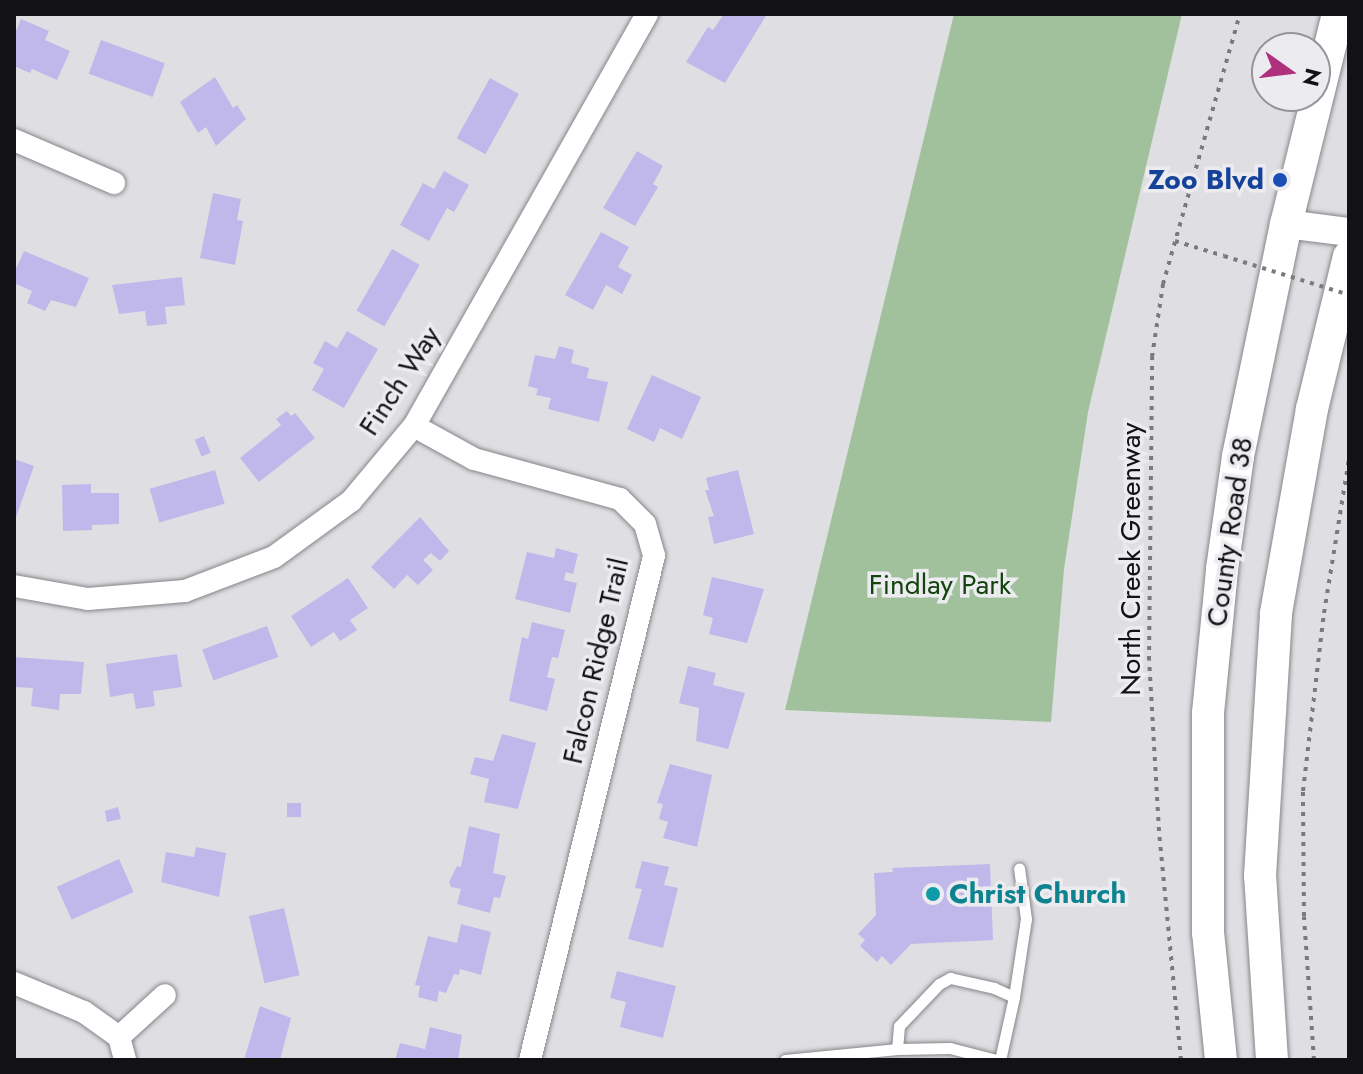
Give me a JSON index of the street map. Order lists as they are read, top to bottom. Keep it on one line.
{"streets":{"main road":["County Road 38"],"street":["Finch Way","Falcon Ridge Trail"],"path":["North Creek Greenway"]},"crossings":[["Finch Way","Falcon Ridge Trail"]],"parks":["Findlay Park"],"places":["Zoo Blvd","Christ Church"],"north":"right"}
